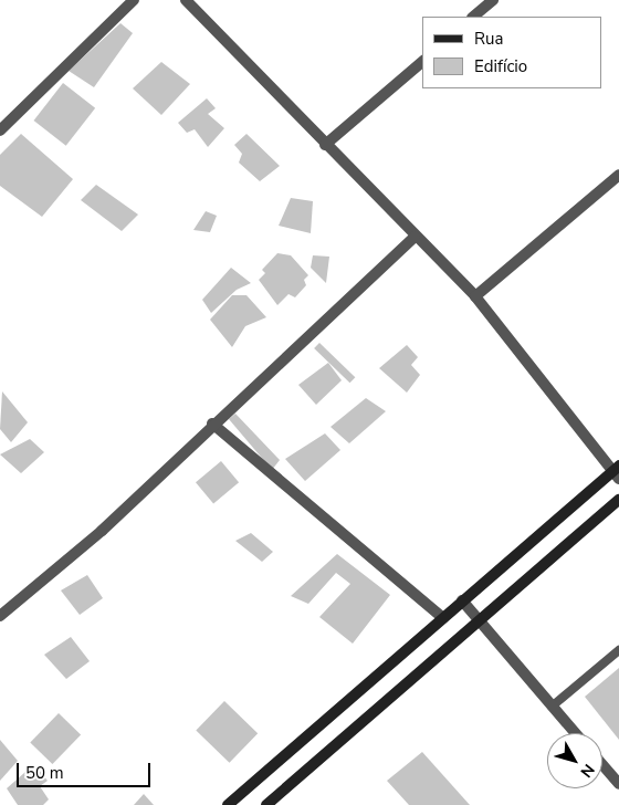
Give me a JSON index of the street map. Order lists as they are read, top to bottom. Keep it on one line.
{"legend":["Rua","Edifício"],"scale_bar":"50 m","north":"bottom right"}
